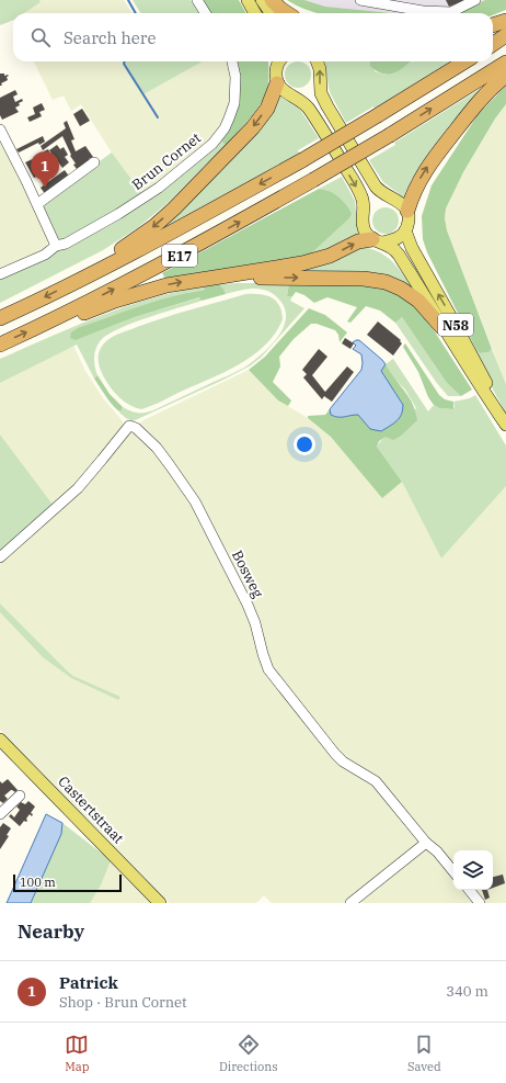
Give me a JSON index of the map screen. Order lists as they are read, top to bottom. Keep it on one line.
{"streets":{"highway":["E17"],"main road":["N58","Castertstraat"],"street":["Brun Cornet","Bosweg"]},"scale_bar":"100 m","page":{"search":"Search here","pins":"1","scale":"100 m","heading":"Nearby","list":[{"mark":"1","name":"Patrick","note":"Shop · Brun Cornet","value":"340 m"}],"nav":["Map","Directions","Saved"]}}
